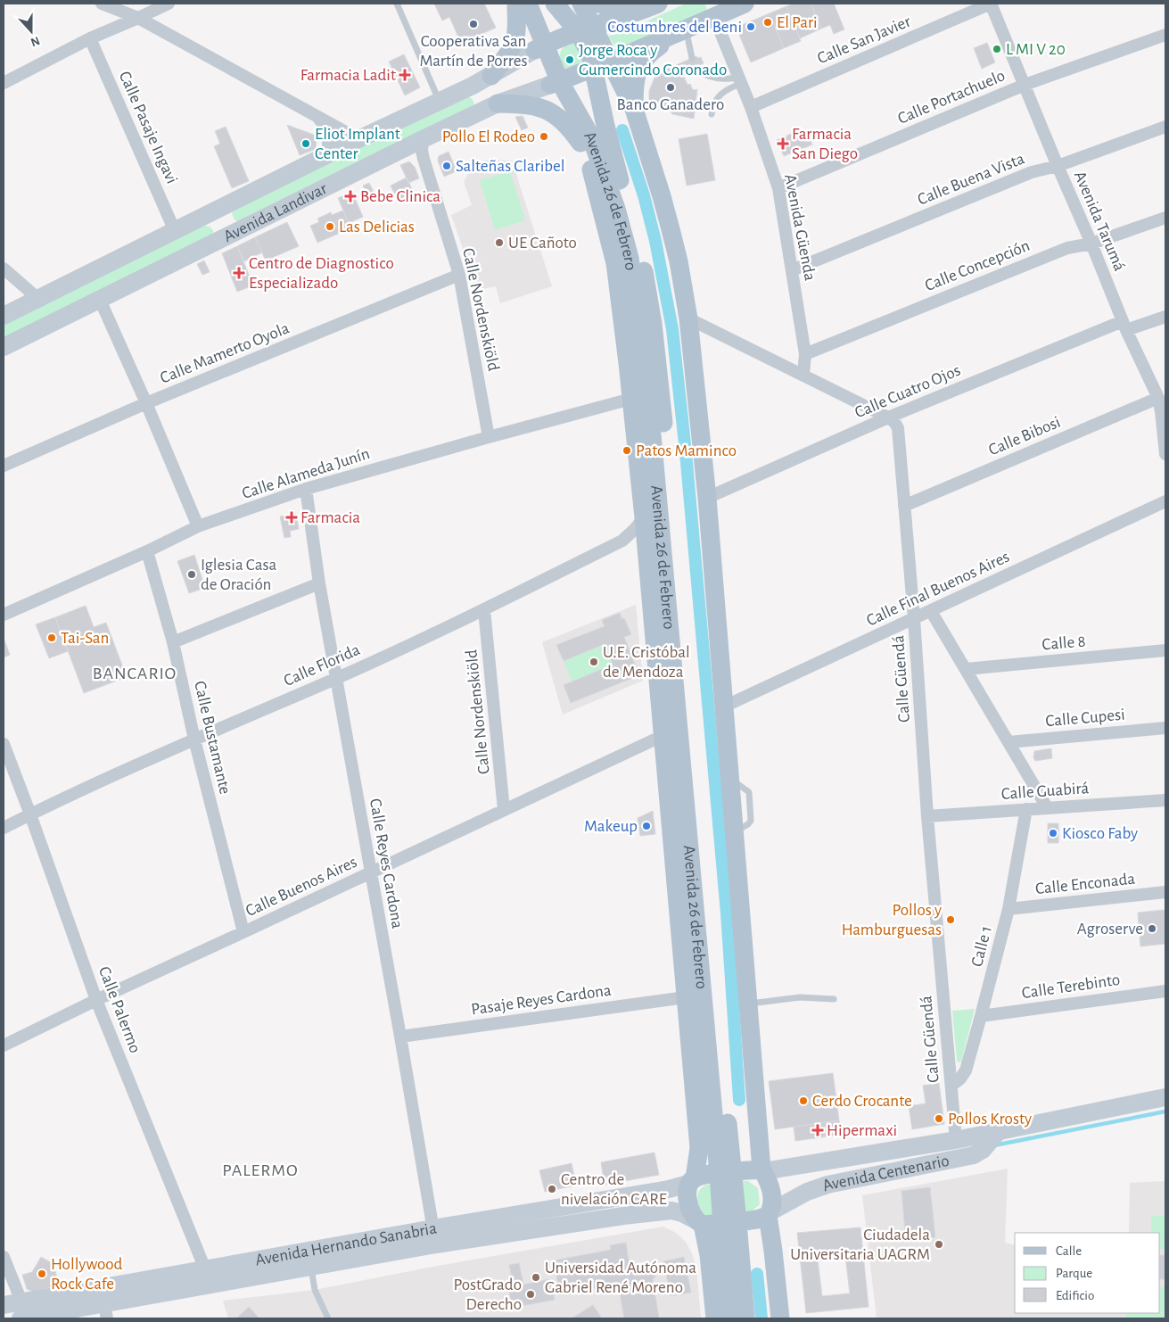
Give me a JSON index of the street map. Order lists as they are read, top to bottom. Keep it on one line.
{"streets":{"main road":["Avenida 26 de Febrero"],"street":["Calle San Javier","Calle Portachuelo","Calle Pasaje Ingavi","Calle Buena Vista","Avenida Landivar","Avenida Tarumá","Avenida Güenda","Calle Concepción","Calle Nordenskiöld","Calle Mamerto Oyola","Calle Cuatro Ojos","Calle Bibosi","Calle Alameda Junín","Calle Final Buenos Aires","Calle 8","Calle Florida","Calle Güendá","Calle Cupesi","Calle Bustamante","Calle Guabirá","Calle Reyes Cardona","Calle Enconada","Calle Buenos Aires","Calle 1","Calle Terebinto","Pasaje Reyes Cardona","Calle Palermo","Avenida Centenario","Avenida Hernando Sanabria"]},"crossings":[["Calle San Javier","Avenida Tarumá"],["Calle San Javier","Avenida Güenda"],["Calle Portachuelo","Avenida Tarumá"],["Calle Portachuelo","Avenida Güenda"],["Calle Pasaje Ingavi","Avenida Landivar"],["Calle Buena Vista","Avenida Tarumá"],["Calle Buena Vista","Avenida Güenda"],["Avenida 26 de Febrero","Avenida Landivar"],["Avenida 26 de Febrero","Calle Cuatro Ojos"],["Avenida 26 de Febrero","Calle Alameda Junín"],["Avenida 26 de Febrero","Calle Final Buenos Aires"],["Avenida 26 de Febrero","Calle Florida"],["Avenida 26 de Febrero","Calle Buenos Aires"],["Avenida 26 de Febrero","Pasaje Reyes Cardona"],["Avenida 26 de Febrero","Avenida Centenario"],["Avenida 26 de Febrero","Avenida Hernando Sanabria"],["Avenida Landivar","Calle Nordenskiöld"],["Avenida Tarumá","Calle Concepción"],["Avenida Tarumá","Calle Cuatro Ojos"],["Avenida Tarumá","Calle Bibosi"],["Avenida Güenda","Calle Concepción"],["Calle Nordenskiöld","Calle Mamerto Oyola"],["Calle Nordenskiöld","Calle Alameda Junín"],["Calle Nordenskiöld","Calle Florida"],["Calle Nordenskiöld","Calle Buenos Aires"],["Calle Cuatro Ojos","Calle Güendá"],["Calle Bibosi","Calle Güendá"],["Calle Alameda Junín","Calle Bustamante"],["Calle Alameda Junín","Calle Reyes Cardona"],["Calle Final Buenos Aires","Calle Güendá"],["Calle Florida","Calle Bustamante"],["Calle Florida","Calle Reyes Cardona"],["Calle Florida","Calle Palermo"],["Calle Güendá","Calle Guabirá"],["Calle Güendá","Calle 1"],["Calle Güendá","Avenida Centenario"],["Calle Bustamante","Calle Buenos Aires"],["Calle Guabirá","Calle 1"],["Calle Reyes Cardona","Calle Buenos Aires"],["Calle Reyes Cardona","Pasaje Reyes Cardona"],["Calle Reyes Cardona","Avenida Hernando Sanabria"],["Calle Enconada","Calle 1"],["Calle Buenos Aires","Calle Palermo"],["Calle 1","Calle Terebinto"],["Calle Palermo","Avenida Hernando Sanabria"]],"districts":["BANCARIO","PALERMO"],"places":{"other":["El Pari","Cooperativa San Martín de Porres","Costumbres del Beni","L MI V 20","Jorge Roca y Gumercindo Coronado","Banco Ganadero","Pollo El Rodeo","Eliot Implant Center","Salteñas Claribel","Las Delicias","UE Cañoto","Patos Maminco","Iglesia Casa de Oración","Tai-San","U.E. Cristóbal de Mendoza","Makeup","Kiosco Faby","Pollos y Hamburguesas","Agroserve","Cerdo Crocante","Pollos Krosty","Centro de nivelación CARE","Ciudadela Universitaria UAGRM","Hollywood Rock Cafe","Universidad Autónoma Gabriel René Moreno","PostGrado Derecho"],"health":["Farmacia Ladit","Farmacia San Diego","Bebe Clinica","Centro de Diagnostico Especializado","Farmacia","Hipermaxi"]},"legend":["Calle","Parque","Edificio"],"north":"bottom"}
